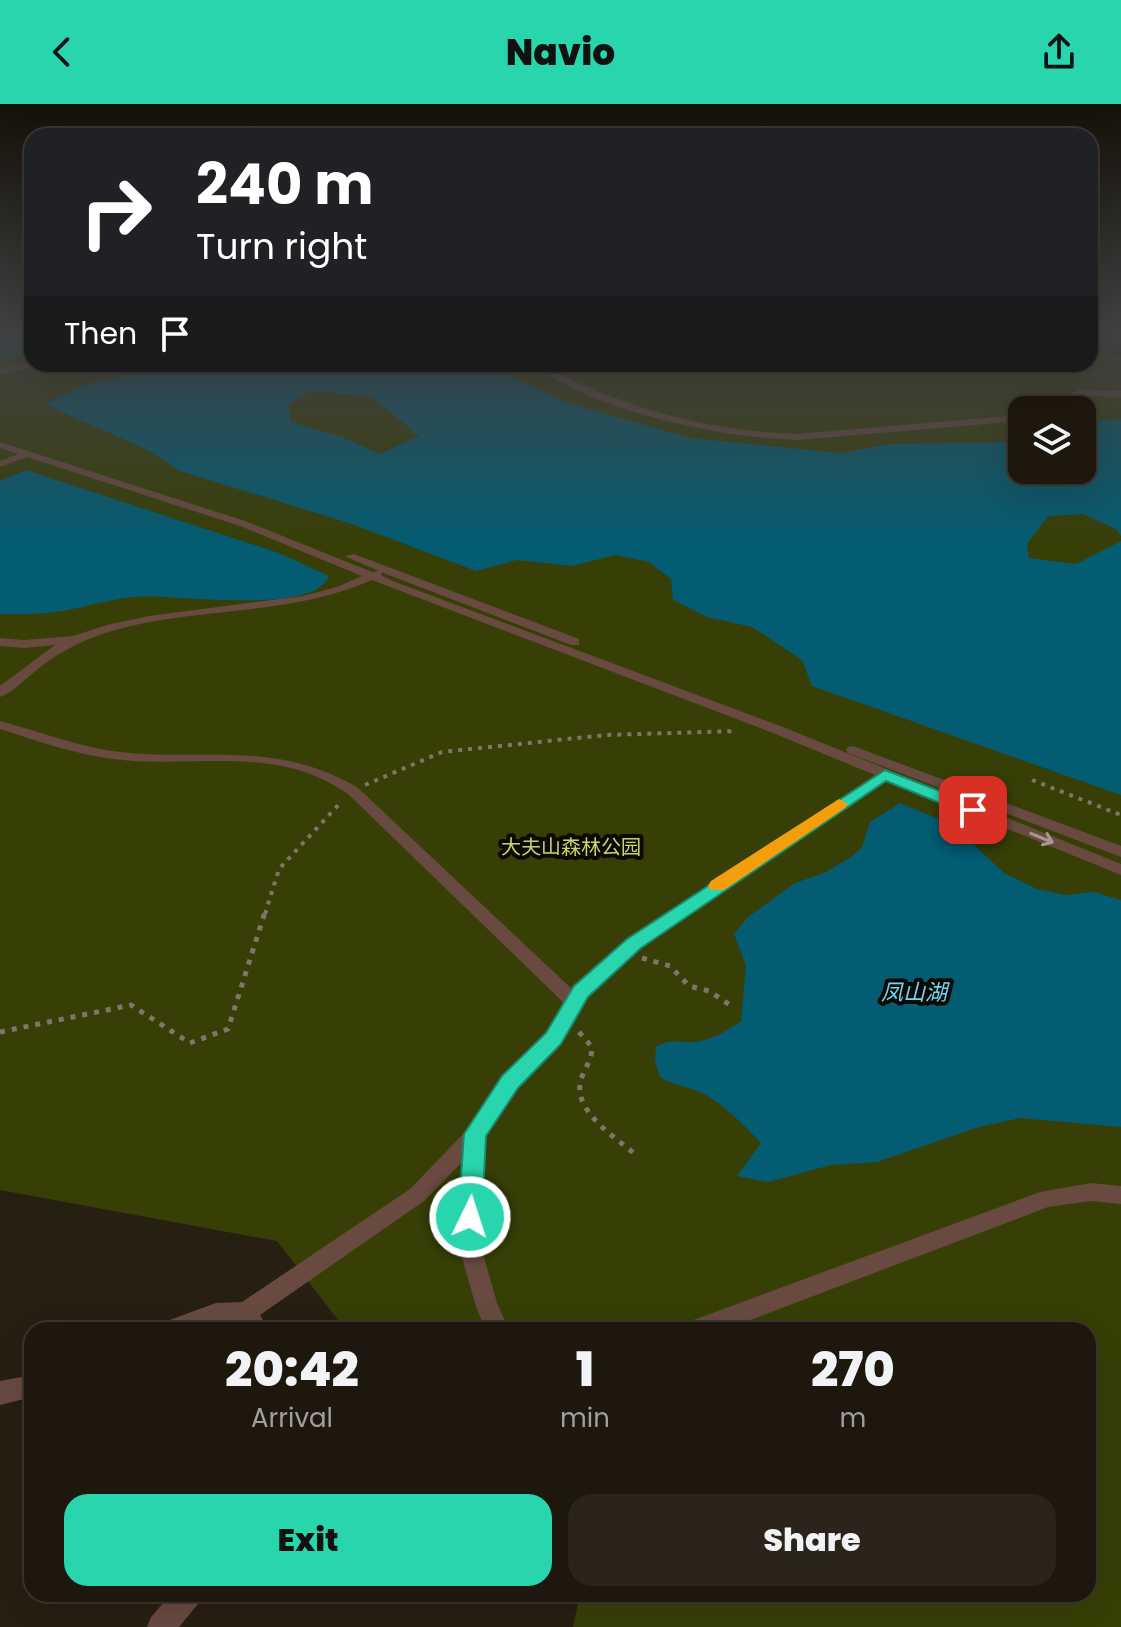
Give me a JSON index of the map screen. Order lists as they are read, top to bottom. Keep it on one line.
{"water":["凤山湖"],"parks":["大夫山森林公园"],"page":{"header":"Navio","turn":["240 m","Turn right"],"then":"Then","eta":["20:42","Arrival","1","min","270","m"],"buttons":["Exit","Share"]}}
